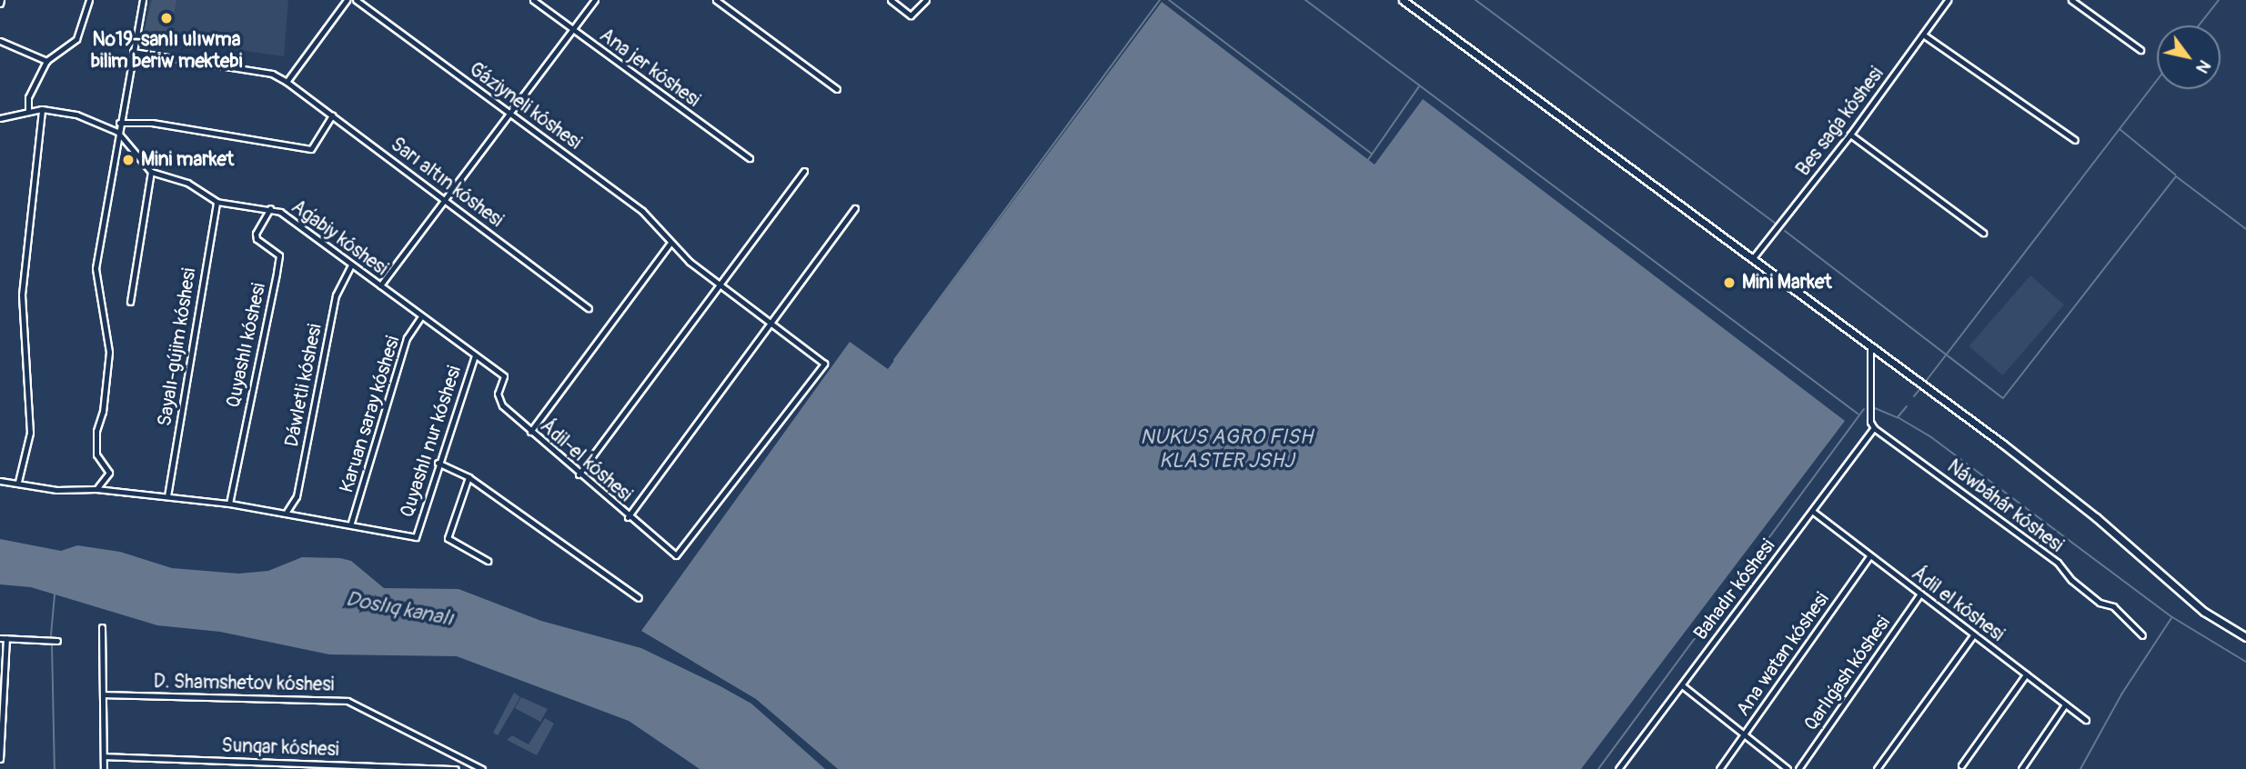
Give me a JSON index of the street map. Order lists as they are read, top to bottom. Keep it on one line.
{"streets":{"street":["Ana jer kóshesi","Ǵáziyneli kóshesi","Bes saǵa kóshesi","Sarı altın kóshesi","Aǵabiy kóshesi","Quyashlı kóshesi","Sayalı-gújim kóshesi","Dáwletli kóshesi","Karuan saray kóshesi","Quyashlı nur kóshesi","Ádil-el kóshesi","Náwbáhár kóshesi","Bahadır kóshesi","Ádil el kóshesi","Ana watan kóshesi","Qarlıǵash kóshesi","D. Shamshetov kóshesi","Sunqar kóshesi"]},"crossings":[["Ǵáziyneli kóshesi","Ádil-el kóshesi"],["Aǵabiy kóshesi","Quyashlı kóshesi"],["Aǵabiy kóshesi","Sayalı-gújim kóshesi"],["Aǵabiy kóshesi","Dáwletli kóshesi"],["Aǵabiy kóshesi","Karuan saray kóshesi"],["Aǵabiy kóshesi","Quyashlı nur kóshesi"],["Aǵabiy kóshesi","Ádil-el kóshesi"],["Karuan saray kóshesi","Quyashlı nur kóshesi"],["Náwbáhár kóshesi","Bahadır kóshesi"],["Bahadır kóshesi","Ádil el kóshesi"],["Ádil el kóshesi","Ana watan kóshesi"],["Ádil el kóshesi","Qarlıǵash kóshesi"]],"water":["NUKUS AGRO FISH KLASTER JSHJ","Doslıq kanalı"],"places":["№19-sanlı ulıwma bilim beriw mektebi","Mini market","Mini Market"],"north":"bottom right"}
